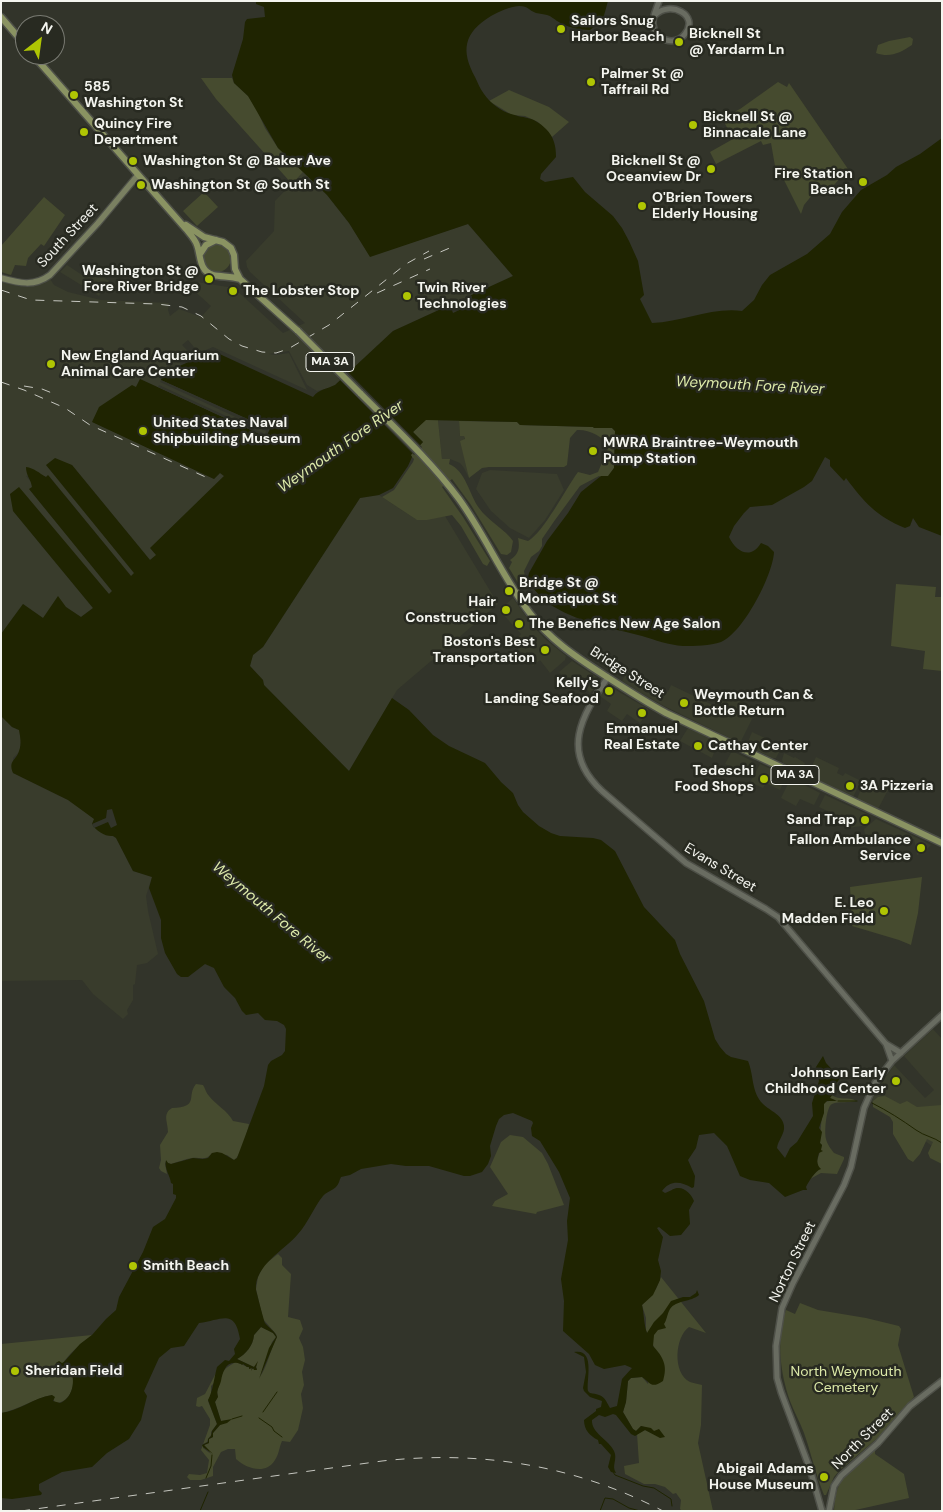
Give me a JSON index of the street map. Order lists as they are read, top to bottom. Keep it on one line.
{"streets":{"main road":["South Street","MA 3A","Bridge Street"],"street":["Evans Street","Norton Street","North Street"]},"crossings":[["Bridge Street","Evans Street"],["Evans Street","Norton Street"]],"water":["Weymouth Fore River"],"parks":["North Weymouth Cemetery"],"places":["Sailors Snug Harbor Beach","Bicknell St @ Yardarm Ln","Palmer St @ Taffrail Rd","585 Washington St","Bicknell St @ Binnacale Lane","Quincy Fire Department","Washington St @ Baker Ave","Bicknell St @ Oceanview Dr","Fire Station Beach","Washington St @ South St","O'Brien Towers Elderly Housing","Washington St @ Fore River Bridge","The Lobster Stop","Twin River Technologies","New England Aquarium Animal Care Center","United States Naval Shipbuilding Museum","MWRA Braintree-Weymouth Pump Station","Bridge St @ Monatiquot St","Hair Construction","The Benefics New Age Salon","Boston's Best Transportation","Kelly's Landing Seafood","Weymouth Can & Bottle Return","Emmanuel Real Estate","Cathay Center","Tedeschi Food Shops","3A Pizzeria","Sand Trap","Fallon Ambulance Service","E. Leo Madden Field","Johnson Early Childhood Center","Smith Beach","Sheridan Field","Abigail Adams House Museum"],"north":"top right"}
